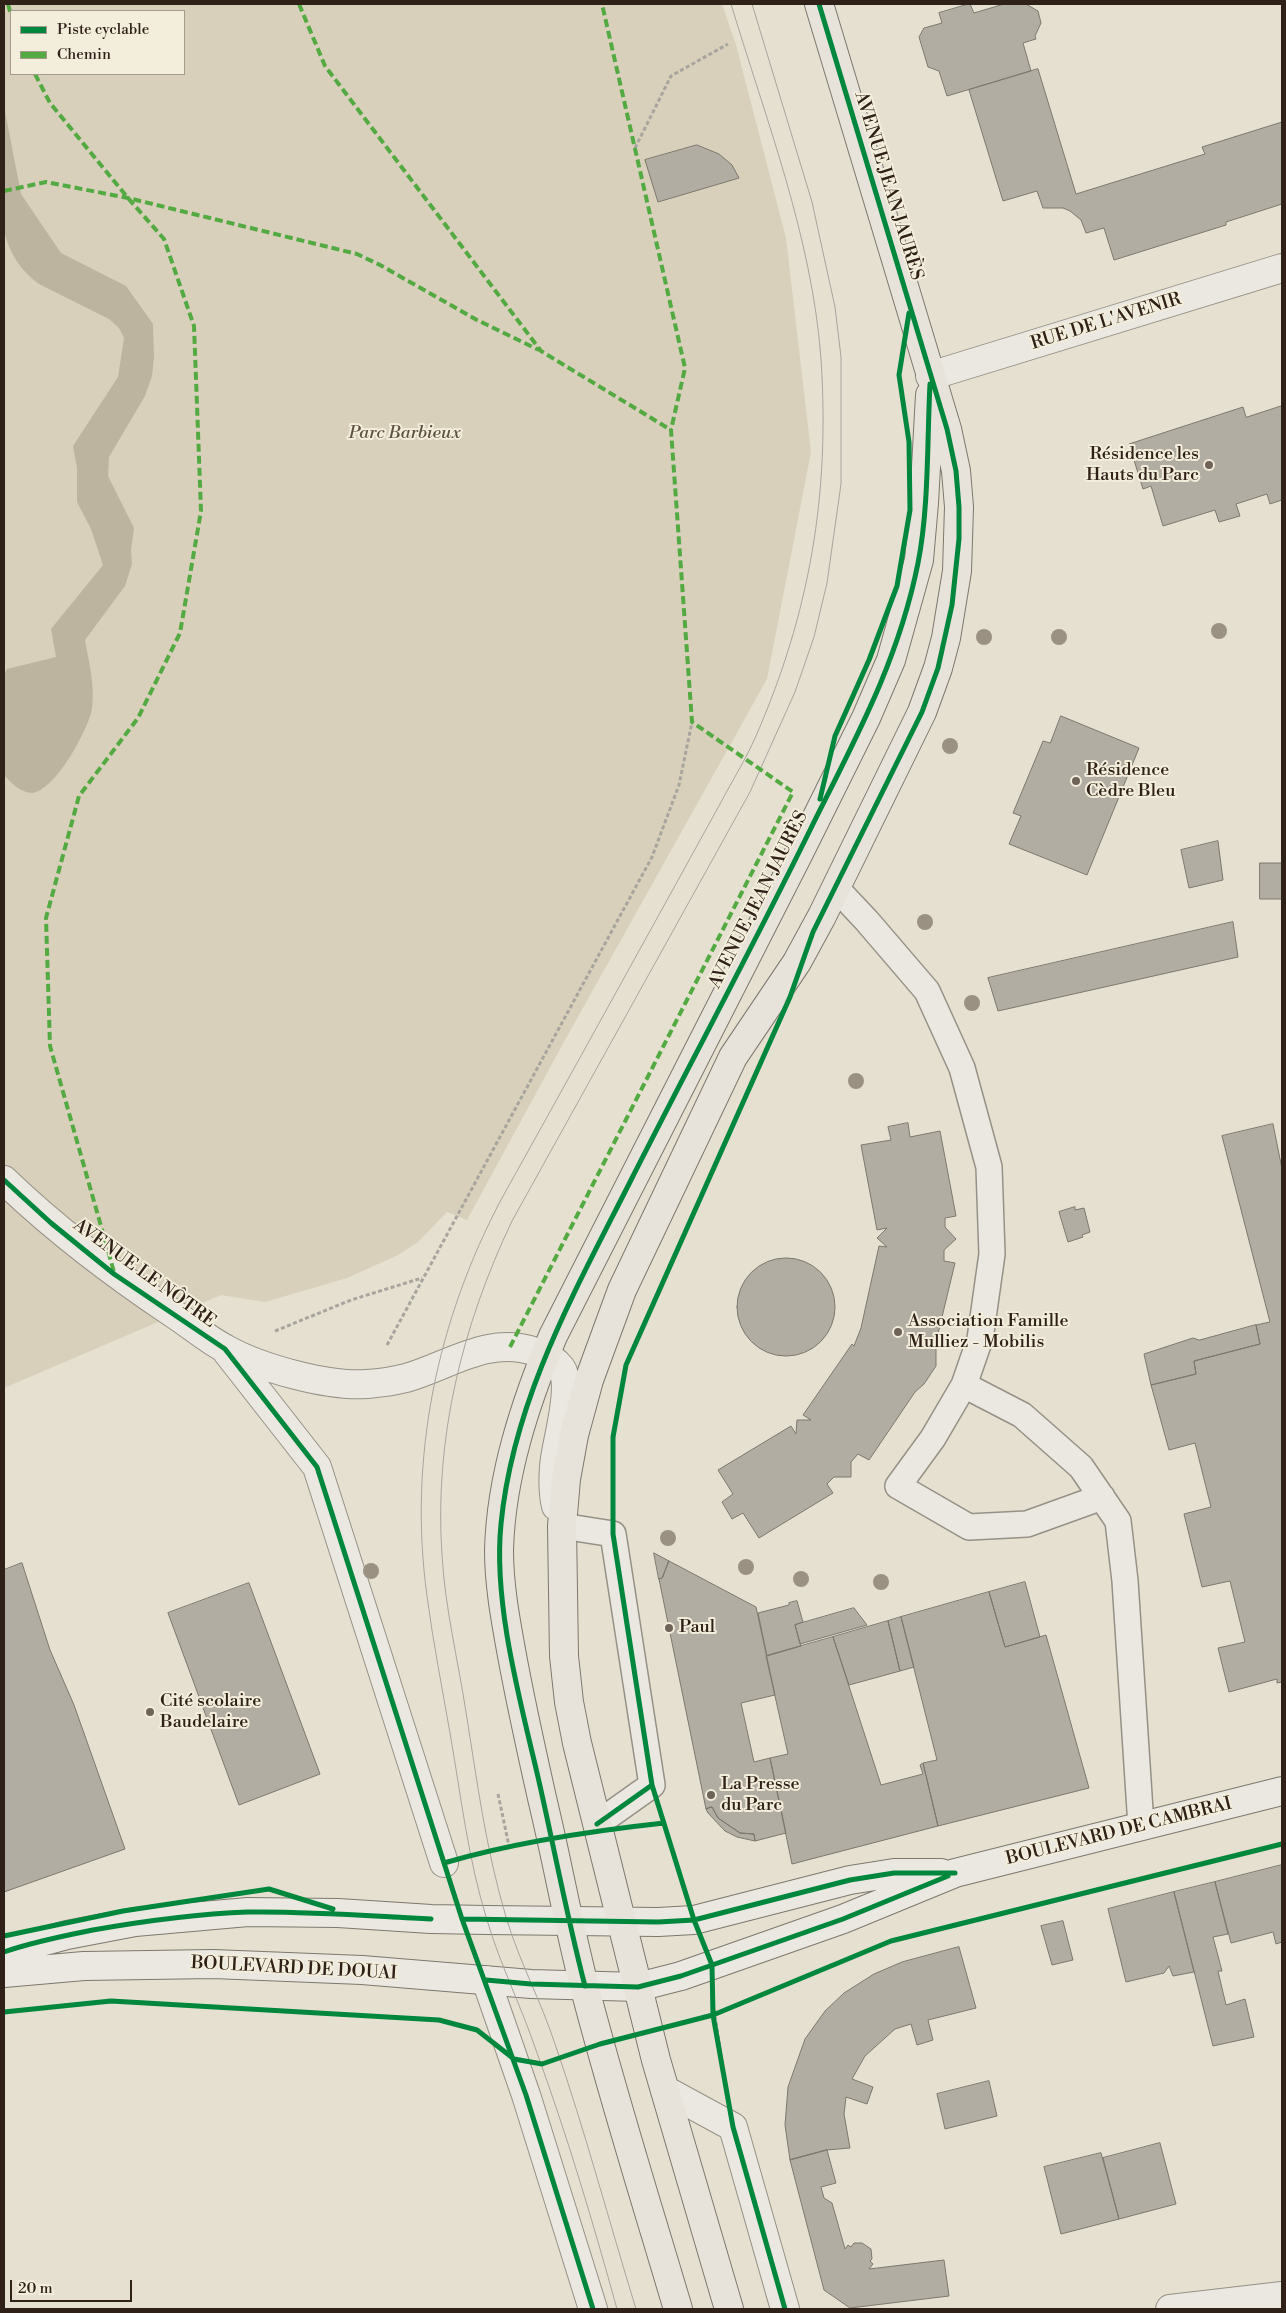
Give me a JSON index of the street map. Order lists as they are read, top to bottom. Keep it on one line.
{"streets":{"main road":["AVENUE JEAN JAURÈS"],"street":["RUE DE L'AVENIR","AVENUE LE NÔTRE","BOULEVARD DE CAMBRAI","BOULEVARD DE DOUAI"]},"crossings":[["AVENUE JEAN JAURÈS","RUE DE L'AVENIR"],["AVENUE JEAN JAURÈS","AVENUE LE NÔTRE"],["AVENUE JEAN JAURÈS","BOULEVARD DE CAMBRAI"],["AVENUE JEAN JAURÈS","BOULEVARD DE DOUAI"],["BOULEVARD DE CAMBRAI","BOULEVARD DE DOUAI"]],"parks":["Parc Barbieux"],"places":["Résidence les Hauts du Parc","Résidence Cèdre Bleu","Association Famille Mulliez - Mobilis","Paul","Cité scolaire Baudelaire","La Presse du Parc"],"legend":["Piste cyclable","Chemin"],"scale_bar":"20 m"}
